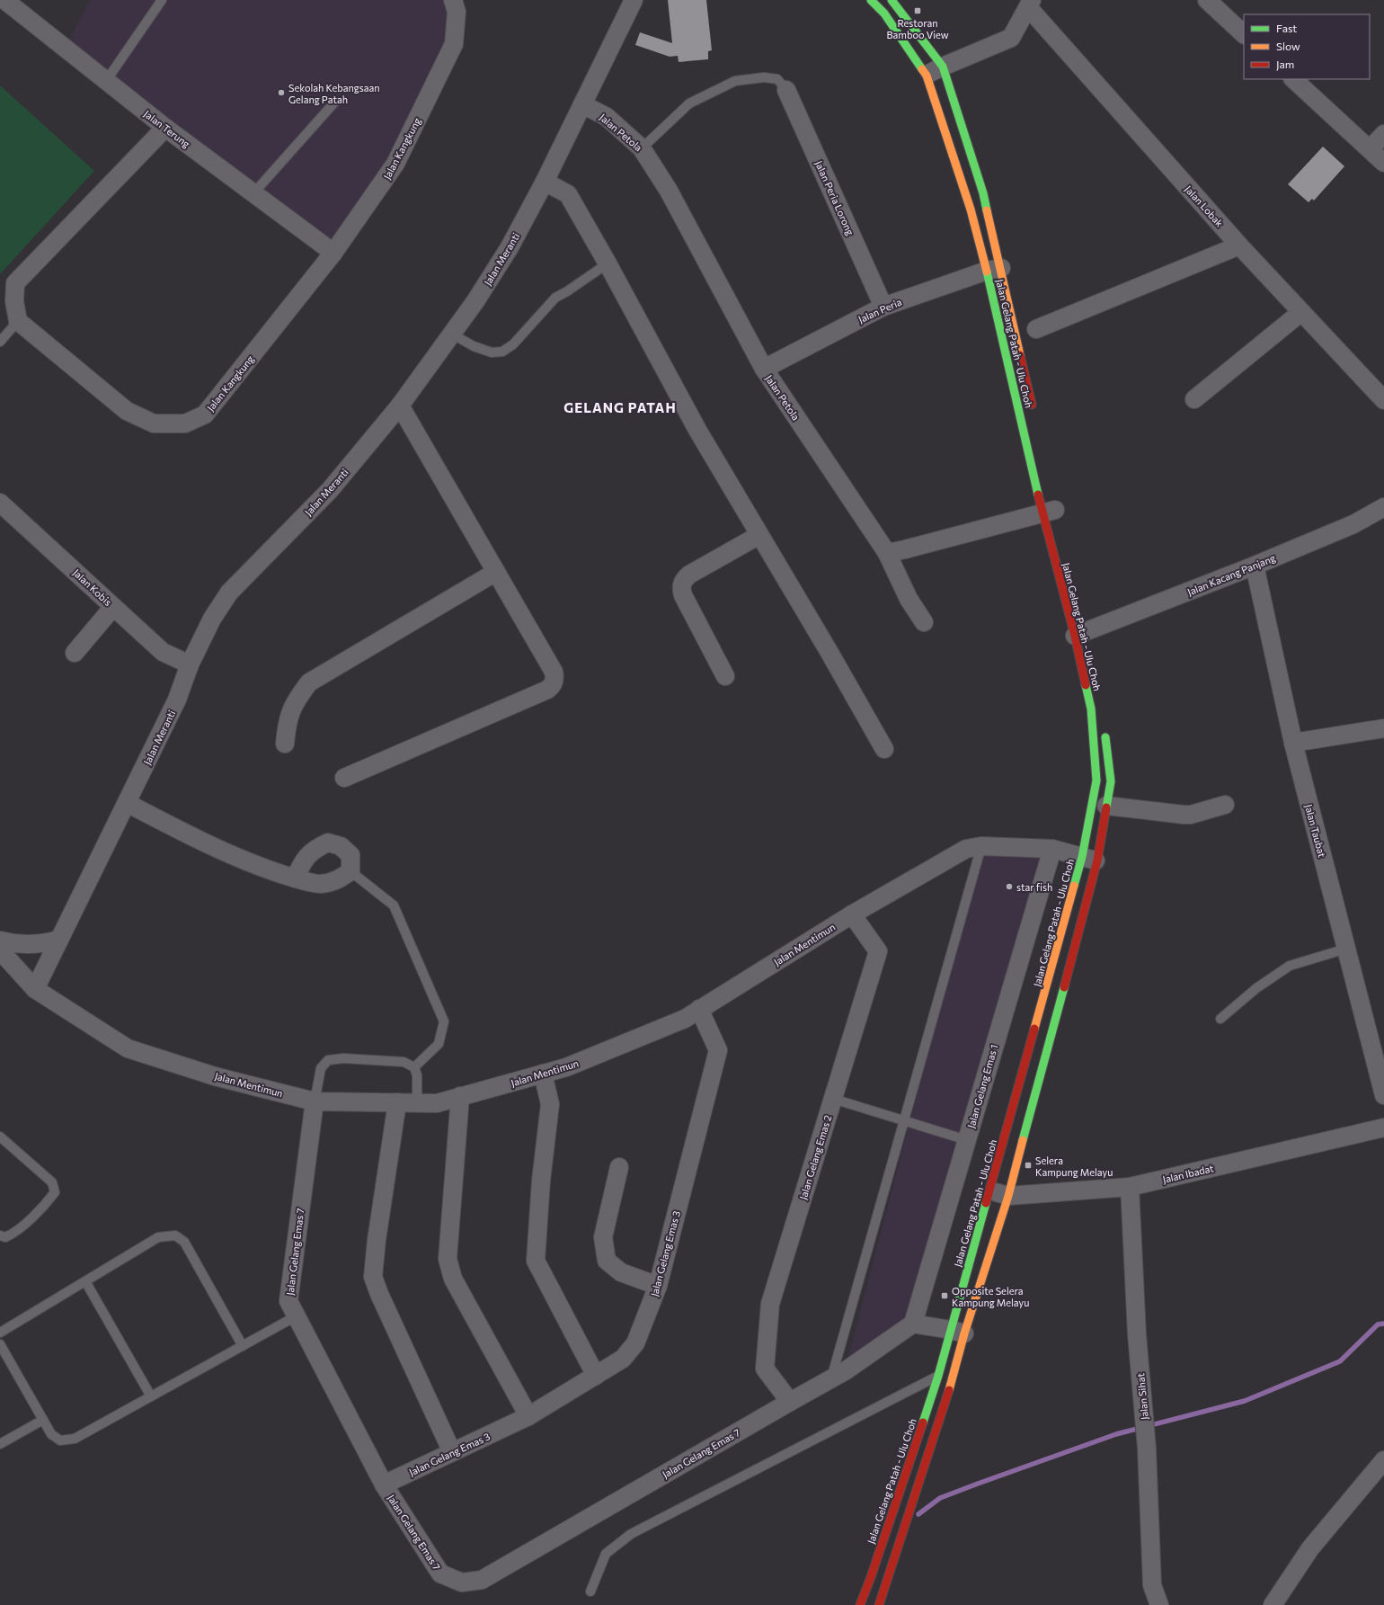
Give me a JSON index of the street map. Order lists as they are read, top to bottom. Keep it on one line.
{"streets":{"main road":["Jalan Gelang Patah - Ulu Choh"],"street":["Jalan Terung","Jalan Petola","Jalan Kangkung","Jalan Peria Lorong","Jalan Lobak","Jalan Meranti","Jalan Peria","Jalan Kacang Panjang","Jalan Kobis","Jalan Taubat","Jalan Mentimun","Jalan Gelang Emas 1","Jalan Gelang Emas 2","Jalan Ibadat","Jalan Gelang Emas 7","Jalan Gelang Emas 3","Jalan Sihat"]},"crossings":[["Jalan Terung","Jalan Kangkung"],["Jalan Petola","Jalan Meranti"],["Jalan Petola","Jalan Peria"],["Jalan Peria Lorong","Jalan Peria"],["Jalan Meranti","Jalan Kobis"],["Jalan Meranti","Jalan Mentimun"],["Jalan Peria","Jalan Gelang Patah - Ulu Choh"],["Jalan Gelang Patah - Ulu Choh","Jalan Kacang Panjang"],["Jalan Gelang Patah - Ulu Choh","Jalan Mentimun"],["Jalan Gelang Patah - Ulu Choh","Jalan Ibadat"],["Jalan Kacang Panjang","Jalan Taubat"],["Jalan Mentimun","Jalan Gelang Emas 1"],["Jalan Mentimun","Jalan Gelang Emas 2"],["Jalan Mentimun","Jalan Gelang Emas 7"],["Jalan Mentimun","Jalan Gelang Emas 3"],["Jalan Gelang Emas 1","Jalan Gelang Emas 7"],["Jalan Gelang Emas 2","Jalan Gelang Emas 7"],["Jalan Ibadat","Jalan Sihat"],["Jalan Gelang Emas 7","Jalan Gelang Emas 3"]],"districts":["GELANG PATAH"],"places":{"transit":["Restoran Bamboo View","Selera Kampung Melayu","Opposite Selera Kampung Melayu"],"other":["Sekolah Kebangsaan Gelang Patah","star fish"]},"legend":["Fast","Slow","Jam"]}
